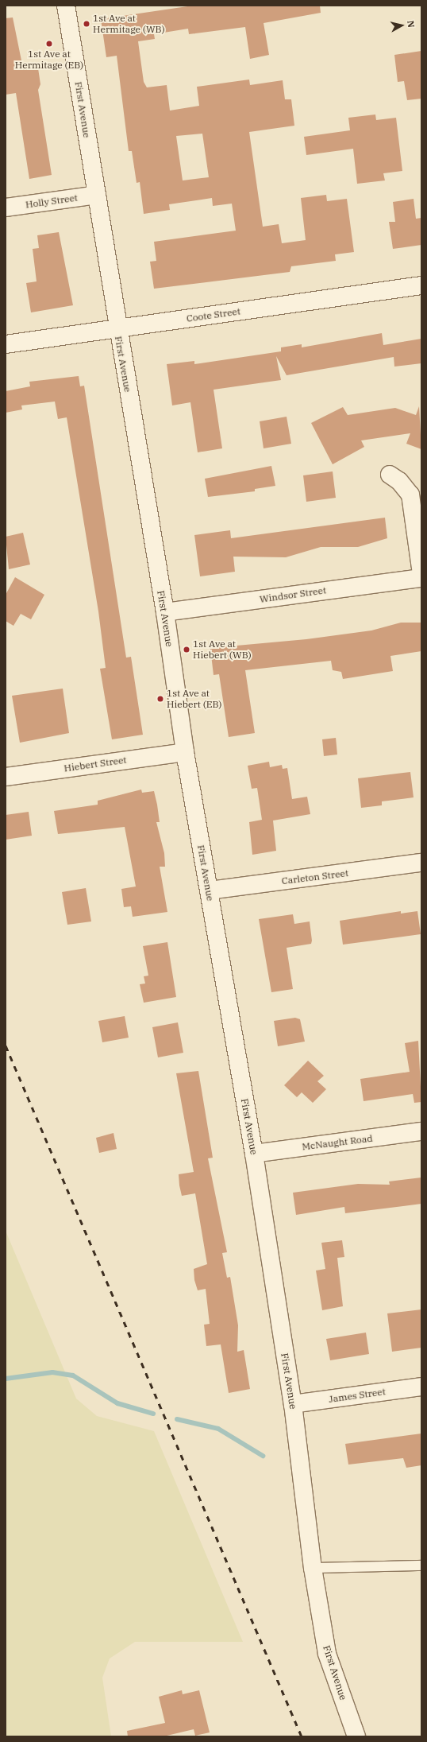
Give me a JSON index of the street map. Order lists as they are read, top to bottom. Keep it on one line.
{"streets":{"street":["First Avenue","Holly Street","Coote Street","Windsor Street","Hiebert Street","Carleton Street","McNaught Road","James Street"]},"crossings":[["First Avenue","Holly Street"],["First Avenue","Coote Street"],["First Avenue","Windsor Street"],["First Avenue","Hiebert Street"],["First Avenue","Carleton Street"],["First Avenue","McNaught Road"],["First Avenue","James Street"]],"places":["1st Ave at Hermitage (WB)","1st Ave at Hermitage (EB)","1st Ave at Hiebert (WB)","1st Ave at Hiebert (EB)"],"north":"right"}
